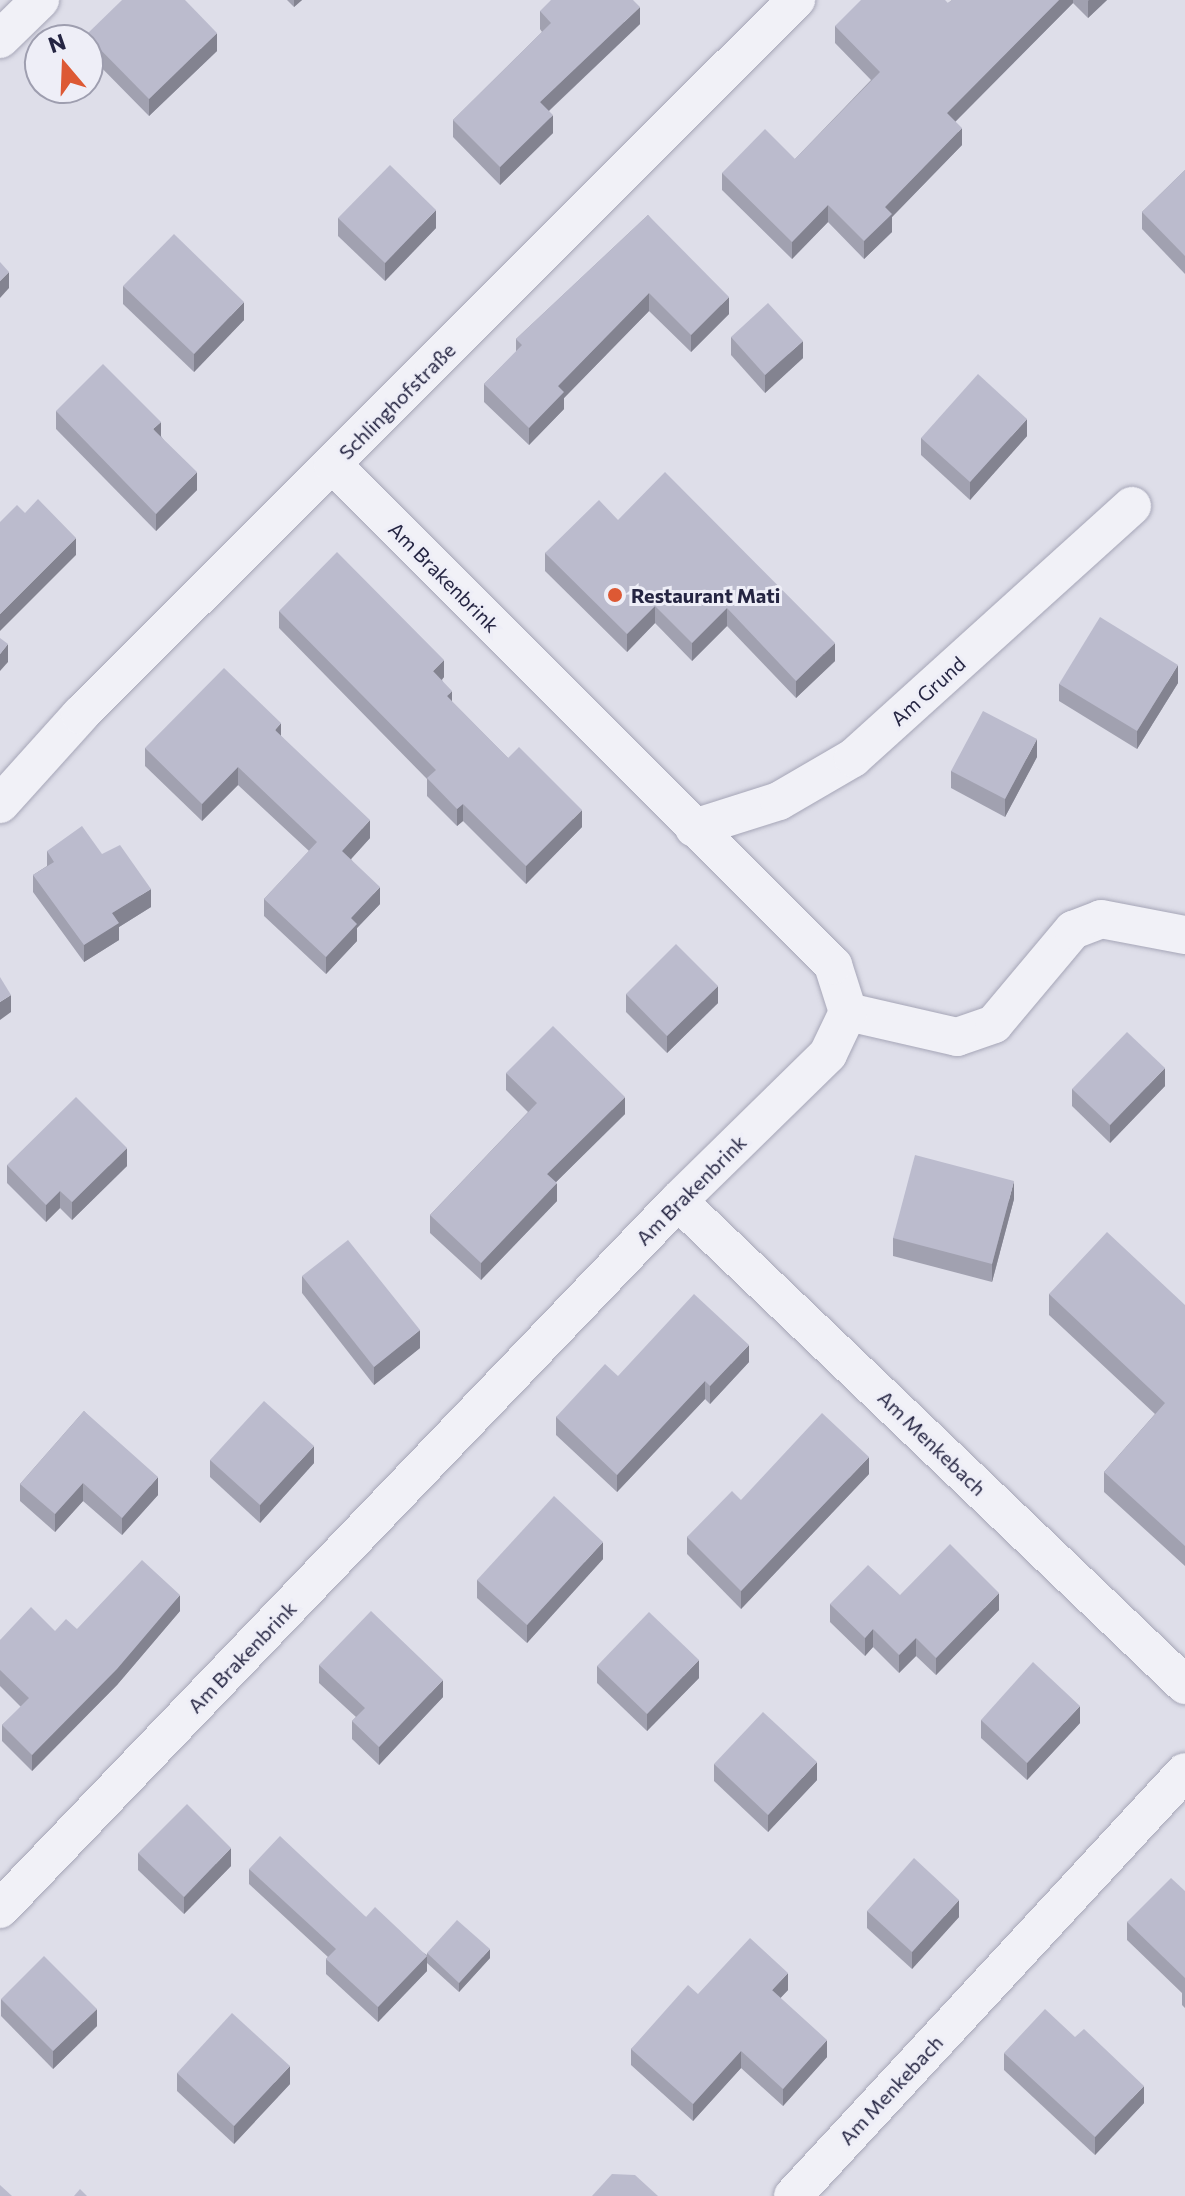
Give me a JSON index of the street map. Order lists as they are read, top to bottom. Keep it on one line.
{"streets":{"street":["Schlinghofstraße","Am Brakenbrink","Am Grund","Am Menkebach"]},"crossings":[["Schlinghofstraße","Am Brakenbrink"],["Am Brakenbrink","Am Grund"],["Am Brakenbrink","Am Menkebach"]],"places":["Restaurant Mati"],"north":"top"}
